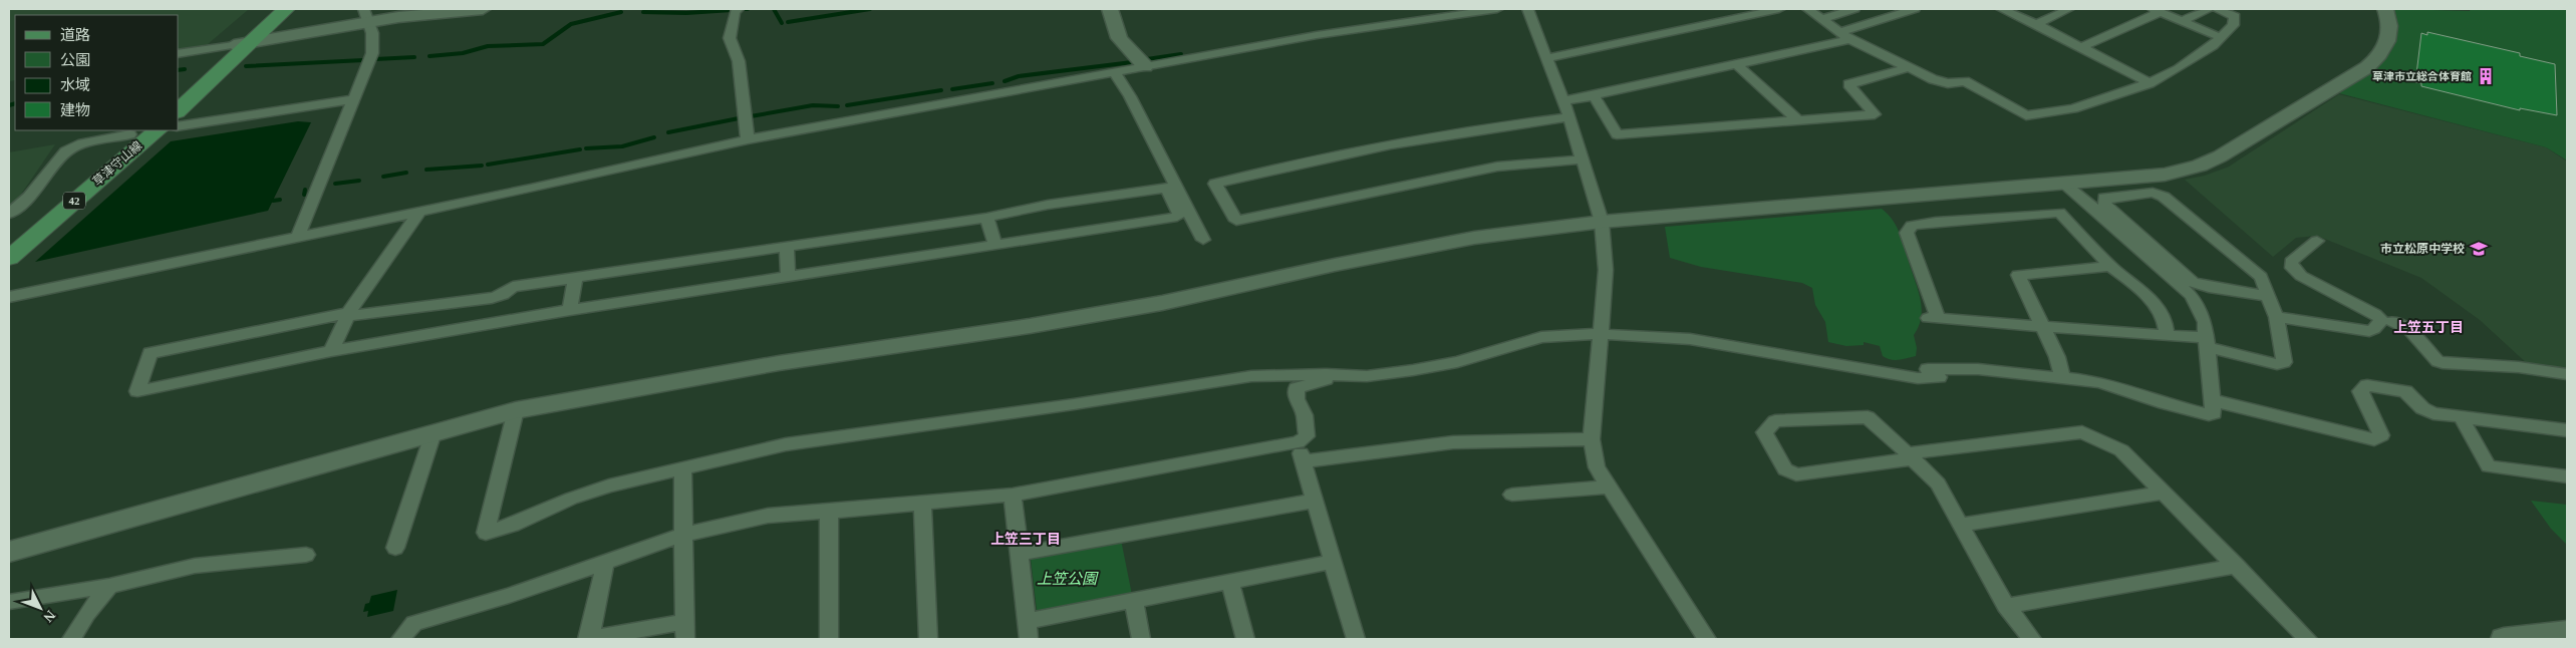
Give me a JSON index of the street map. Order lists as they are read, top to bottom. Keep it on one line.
{"streets":{"main road":["草津守山線","42"]},"districts":["上笠五丁目","上笠三丁目"],"parks":["上笠公園"],"places":{"building":["草津市立総合体育館"],"school or university":["市立松原中学校"]},"legend":["道路","公園","水域","建物"],"north":"bottom right"}
